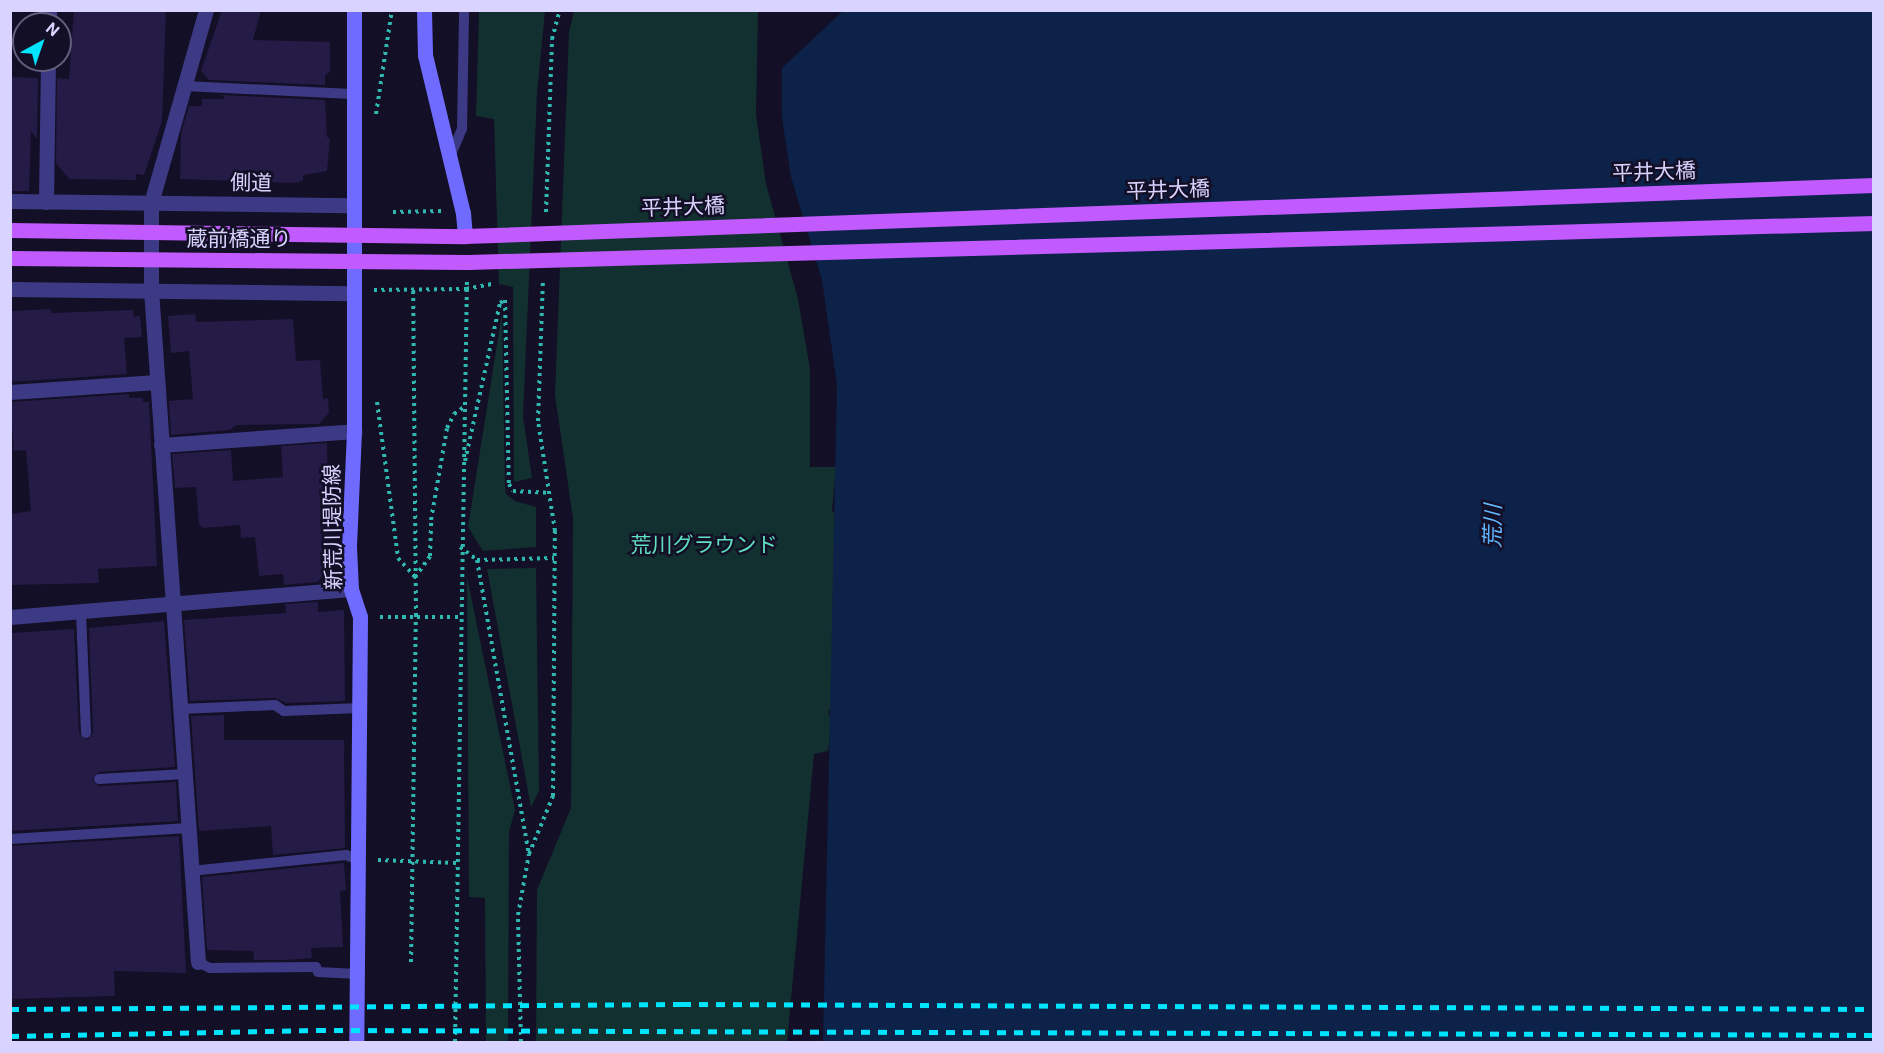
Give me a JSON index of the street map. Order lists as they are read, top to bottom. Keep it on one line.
{"streets":{"main road":["平井大橋","蔵前橋通り","新荒川堤防線"],"street":["側道"]},"crossings":[["平井大橋","蔵前橋通り"],["側道","新荒川堤防線"]],"water":["荒川"],"parks":["荒川グラウンド"],"north":"top right"}
